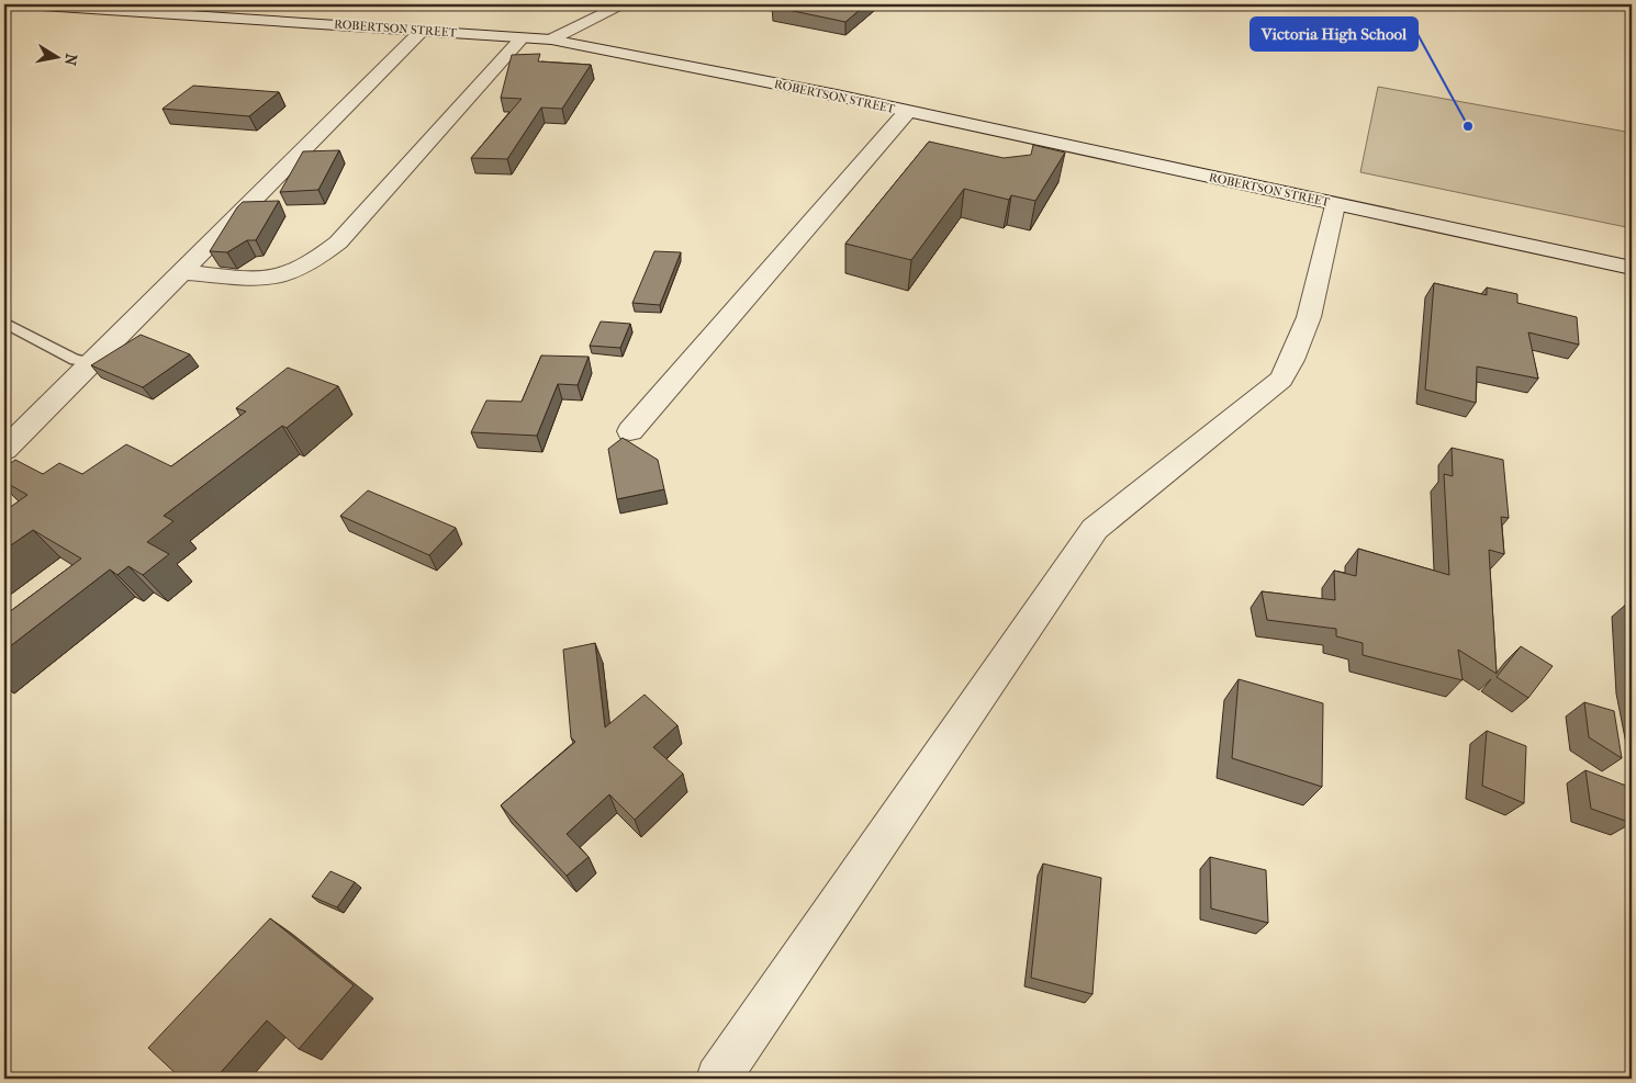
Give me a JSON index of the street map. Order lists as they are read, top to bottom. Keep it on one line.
{"streets":{"street":["ROBERTSON STREET"]},"places":["Victoria High School"],"north":"right"}
